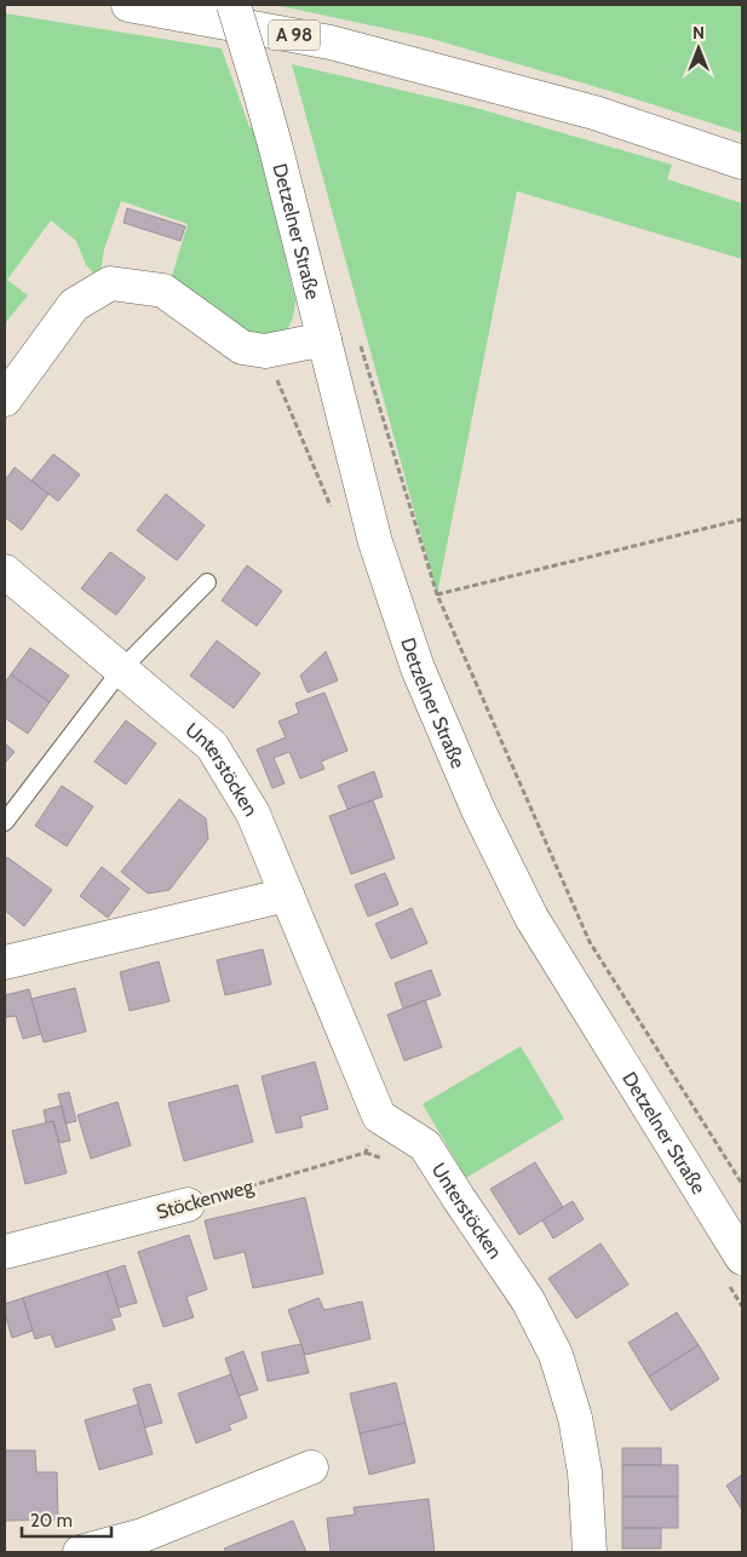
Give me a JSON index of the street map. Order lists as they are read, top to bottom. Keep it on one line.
{"streets":{"main road":["A 98","Detzelner Straße","Unterstöcken","Stöckenweg"]},"crossings":[["Unterstöcken","Stöckenweg"]],"scale_bar":"20 m","north":"top"}
